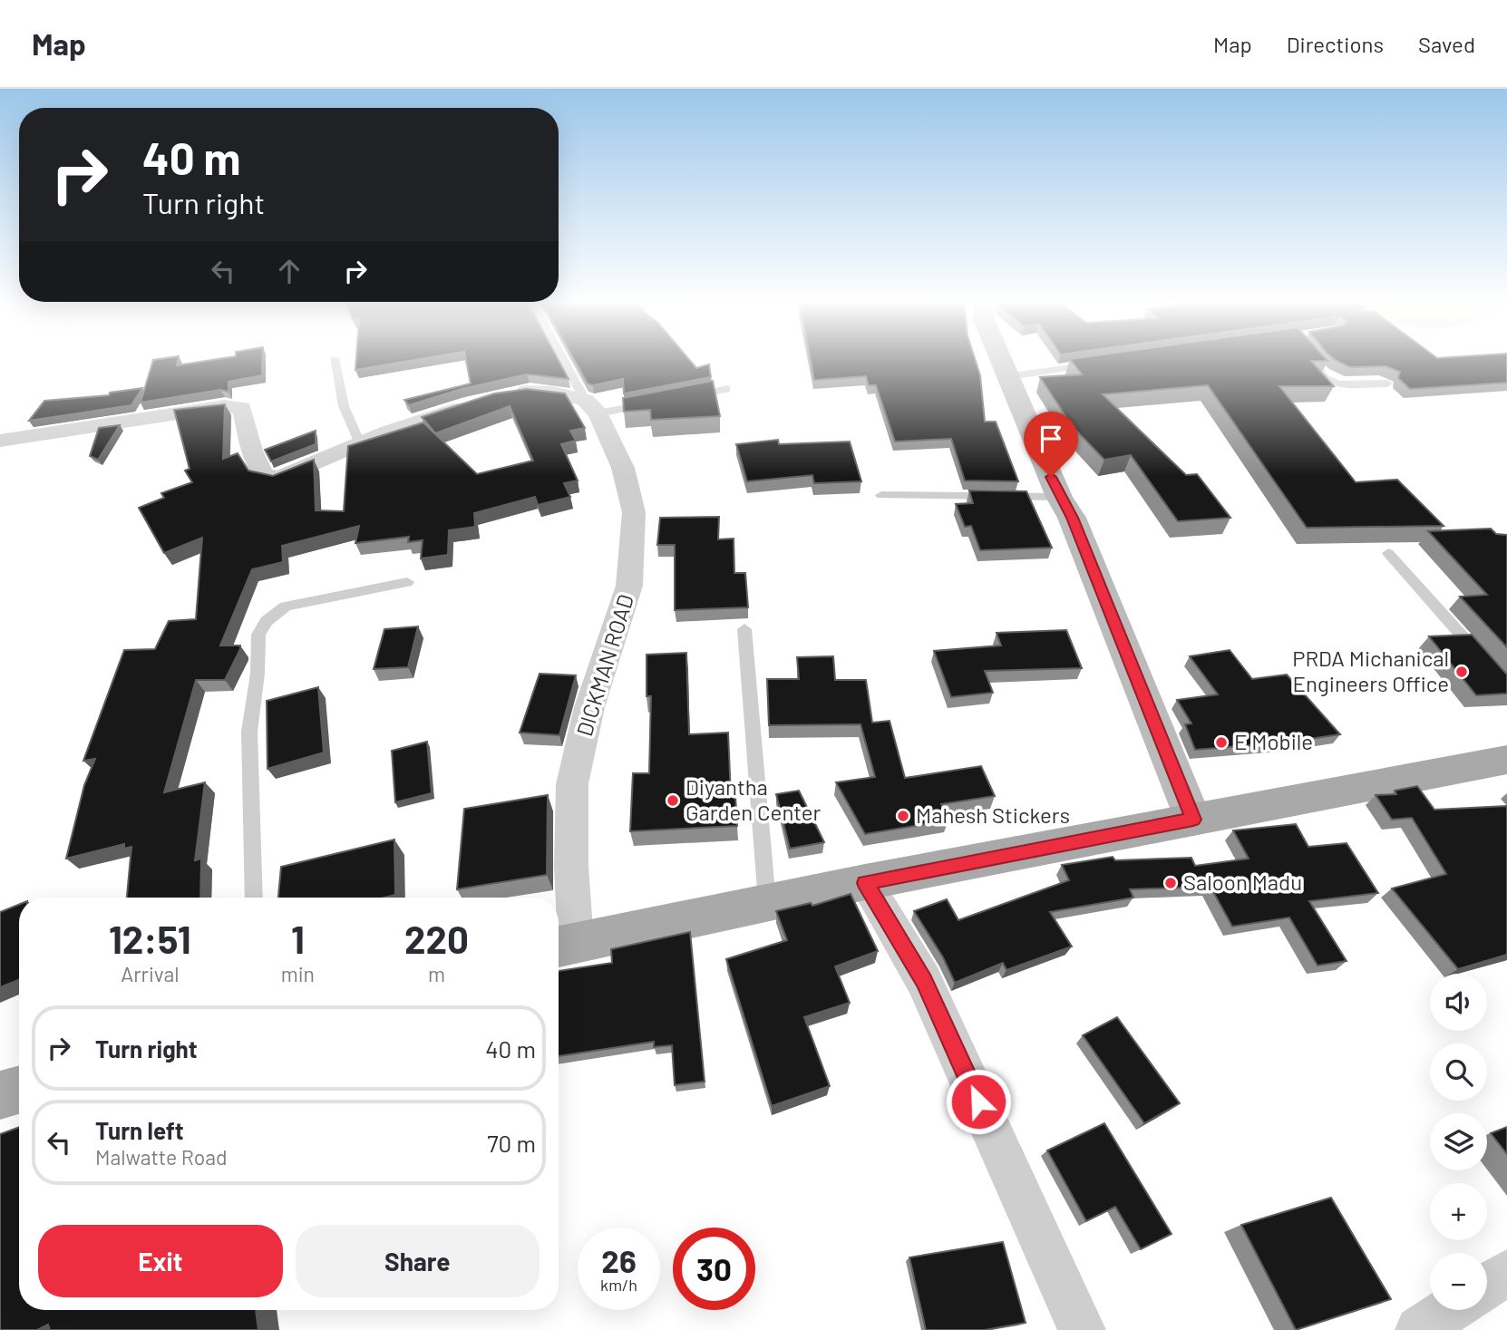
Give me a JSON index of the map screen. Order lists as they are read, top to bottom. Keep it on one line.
{"streets":{"street":["DICKMAN ROAD"]},"places":["PRDA Michanical Engineers Office","E Mobile","Diyantha Garden Center","Mahesh Stickers","Saloon Madu"],"page":{"header":"Map","nav":["Map","Directions","Saved"],"turn":["40 m","Turn right"],"eta":["12:51","Arrival","1","min","220","m"],"map_buttons":["+","−"],"list":[{"name":"Turn right","value":"40 m"},{"name":"Turn left","note":"Malwatte Road","value":"70 m"}],"buttons":["Exit","Share"],"speed":"26 km/h","limit":"30"}}
